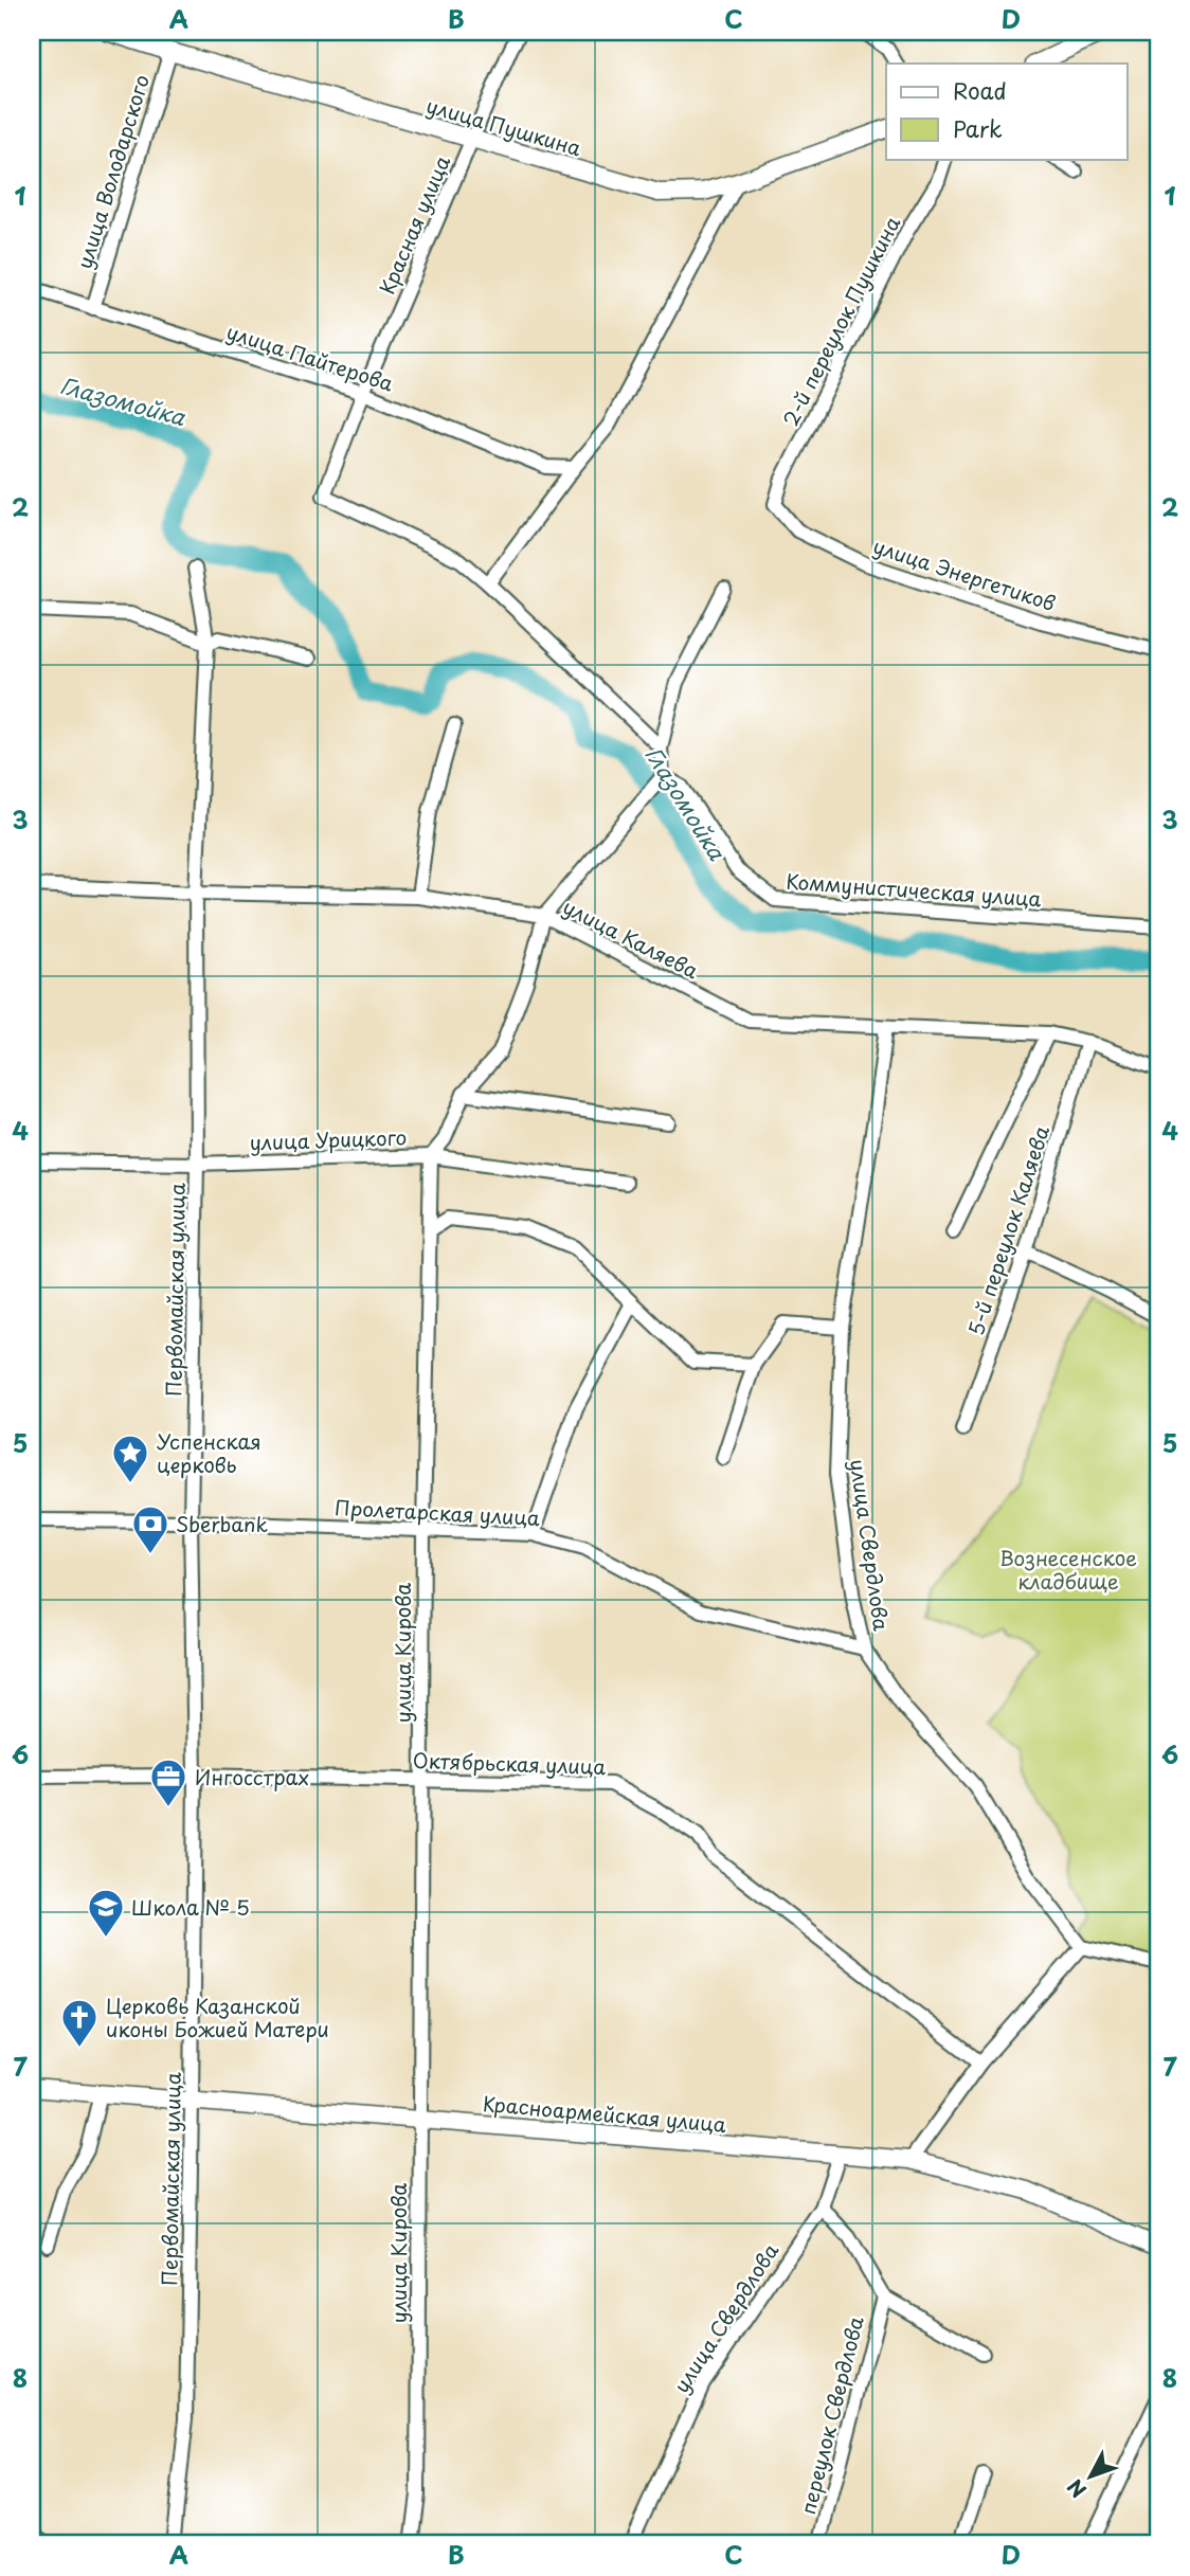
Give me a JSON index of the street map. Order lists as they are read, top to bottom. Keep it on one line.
{"streets":{"main road":["улица Пушкина","Красноармейская улица"],"street":["улица Володарского","Красная улица","2-й переулок Пушкина","улица Пайтерова","улица Энергетиков","Коммунистическая улица","улица Каляева","улица Урицкого","5-й переулок Каляева","Первомайская улица","Пролетарская улица","улица Свердлова","улица Кирова","Октябрьская улица","переулок Свердлова"]},"crossings":[["улица Пушкина","улица Володарского"],["улица Пушкина","Красная улица"],["улица Володарского","улица Пайтерова"],["Красная улица","улица Пайтерова"],["2-й переулок Пушкина","улица Энергетиков"],["улица Каляева","5-й переулок Каляева"],["улица Каляева","Первомайская улица"],["улица Каляева","улица Свердлова"],["улица Урицкого","Первомайская улица"],["улица Урицкого","улица Кирова"],["Первомайская улица","Пролетарская улица"],["Первомайская улица","Октябрьская улица"],["Первомайская улица","Красноармейская улица"],["Пролетарская улица","улица Свердлова"],["Пролетарская улица","улица Кирова"],["улица Свердлова","Красноармейская улица"],["улица Свердлова","переулок Свердлова"],["улица Кирова","Октябрьская улица"],["улица Кирова","Красноармейская улица"]],"water":["Глазомойка"],"parks":["Вознесенское кладбище"],"places":{"place":["Успенская церковь"],"bank":["Sberbank"],"office":["Ингосстрах"],"school or university":["Школа № 5"],"church":["Церковь Казанской иконы Божией Матери"]},"legend":["Road","Park"],"north":"bottom left","grid":{"columns":["A","B","C","D"],"rows":["1","2","3","4","5","6","7","8"]}}
